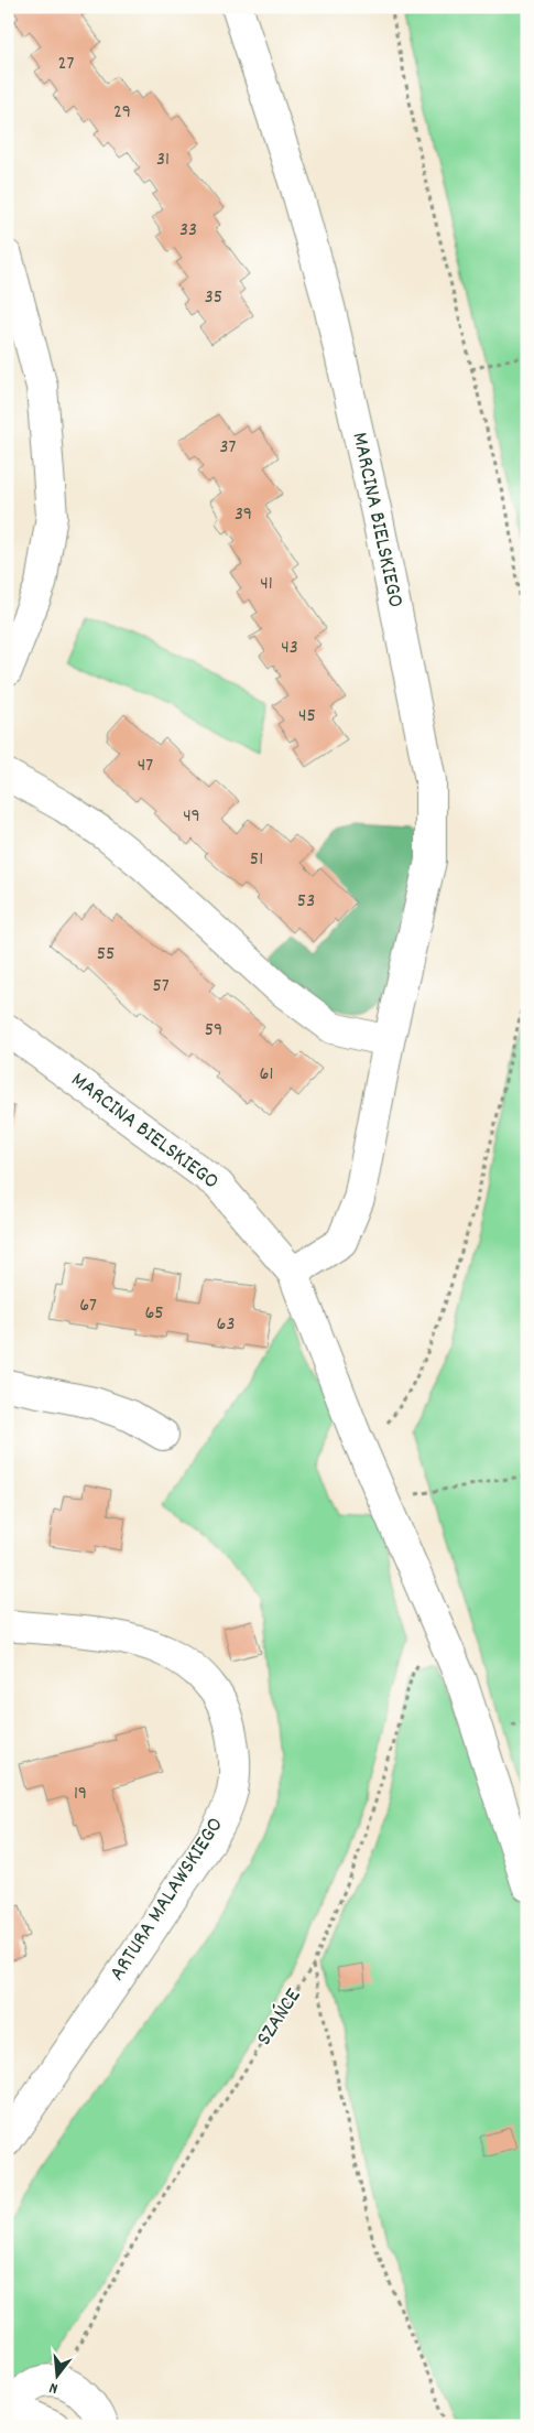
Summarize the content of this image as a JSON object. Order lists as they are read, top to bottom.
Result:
{
  "streets": {
    "street": ["MARCINA BIELSKIEGO", "ARTURA MALAWSKIEGO"],
    "path": ["SZAŃCE"]
  },
  "house_numbers": [
    "27",
    "29",
    "31",
    "33",
    "35",
    "37",
    "39",
    "41",
    "43",
    "45",
    "47",
    "49",
    "51",
    "53",
    "55",
    "57",
    "59",
    "61",
    "67",
    "65",
    "63",
    "19"
  ],
  "north": "bottom"
}
